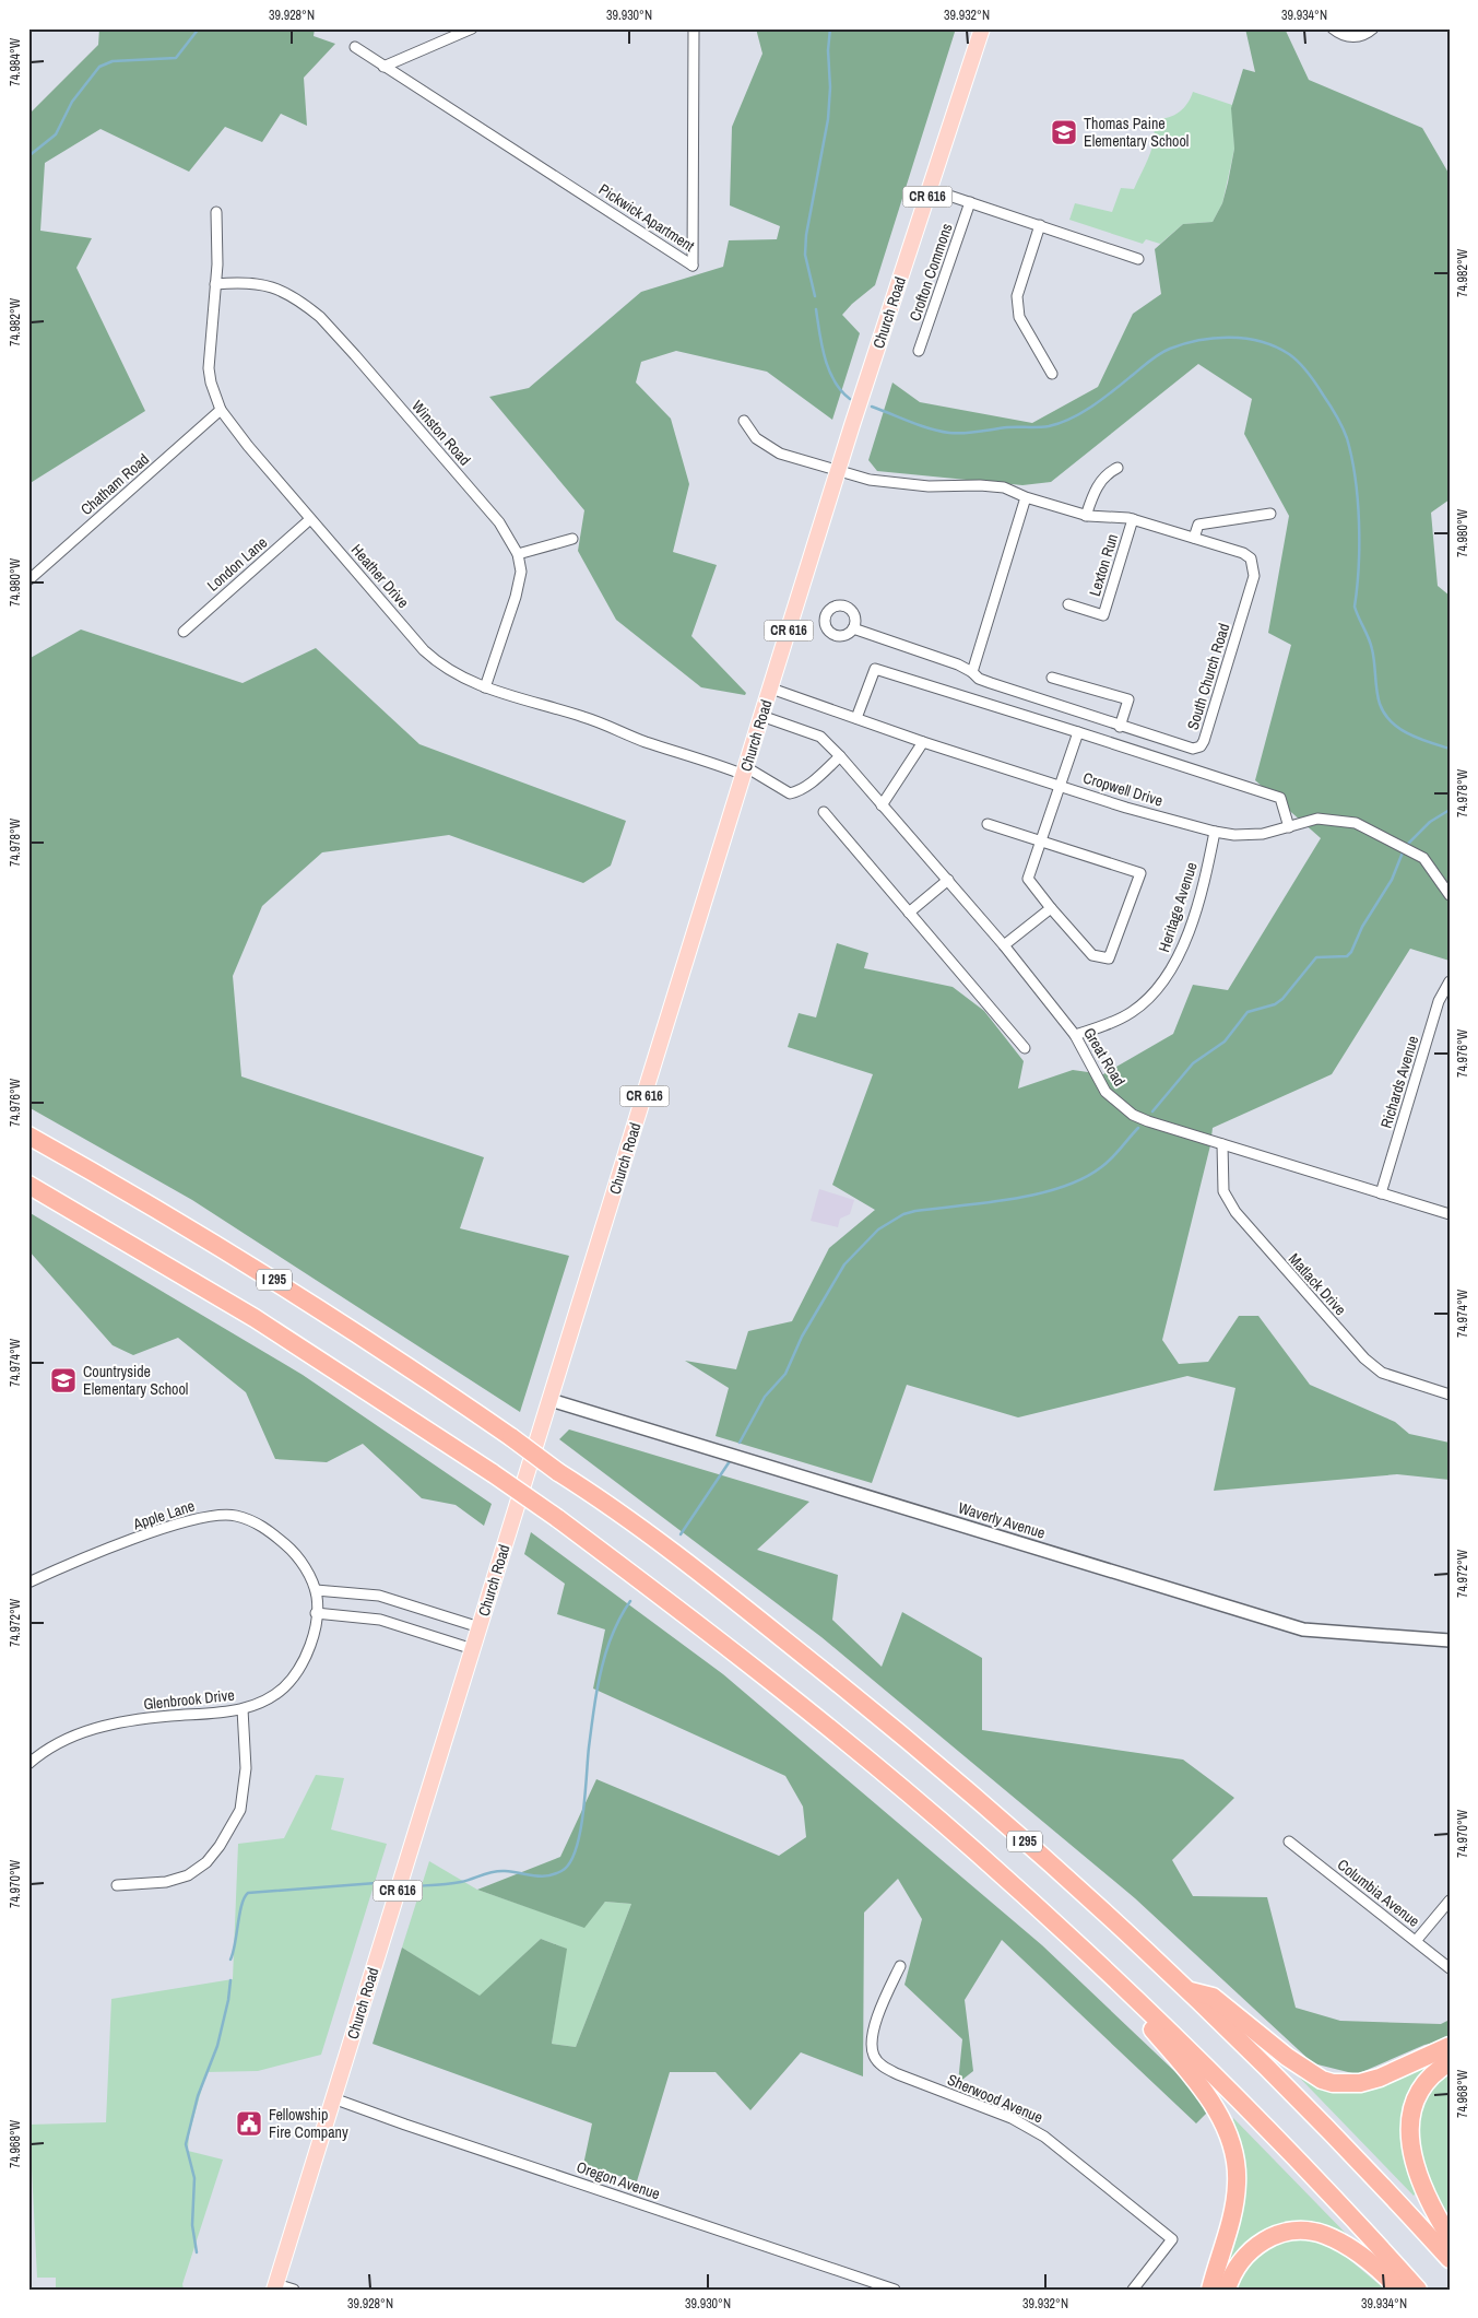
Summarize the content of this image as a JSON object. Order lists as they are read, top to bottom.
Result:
{
  "streets": {
    "highway": ["I 295"],
    "main road": ["CR 616", "Church Road"],
    "street": [
      "Pickwick Apartment",
      "Crofton Commons",
      "Winston Road",
      "Chatham Road",
      "London Lane",
      "Lexton Run",
      "Heather Drive",
      "South Church Road",
      "Cropwell Drive",
      "Heritage Avenue",
      "Great Road",
      "Richards Avenue",
      "Matlack Drive",
      "Apple Lane",
      "Waverly Avenue",
      "Glenbrook Drive",
      "Columbia Avenue",
      "Sherwood Avenue",
      "Oregon Avenue"
    ]
  },
  "crossings": [
    ["Church Road", "Heather Drive"],
    ["Church Road", "South Church Road"],
    ["Church Road", "Cropwell Drive"],
    ["Church Road", "Great Road"],
    ["Church Road", "Waverly Avenue"],
    ["Church Road", "Oregon Avenue"],
    ["Winston Road", "Heather Drive"],
    ["Chatham Road", "Heather Drive"],
    ["London Lane", "Heather Drive"],
    ["Lexton Run", "South Church Road"],
    ["Cropwell Drive", "Heritage Avenue"],
    ["Heritage Avenue", "Great Road"],
    ["Great Road", "Richards Avenue"],
    ["Great Road", "Matlack Drive"],
    ["Apple Lane", "Glenbrook Drive"]
  ],
  "places": {
    "school or university": ["Thomas Paine Elementary School", "Countryside Elementary School"],
    "public building": ["Fellowship Fire Company"]
  },
  "coordinates": [
    "39.928°N",
    "39.930°N",
    "39.932°N",
    "39.934°N",
    "74.984°W",
    "74.982°W",
    "74.980°W",
    "74.978°W",
    "74.976°W",
    "74.974°W",
    "74.972°W",
    "74.970°W",
    "74.968°W"
  ]
}
